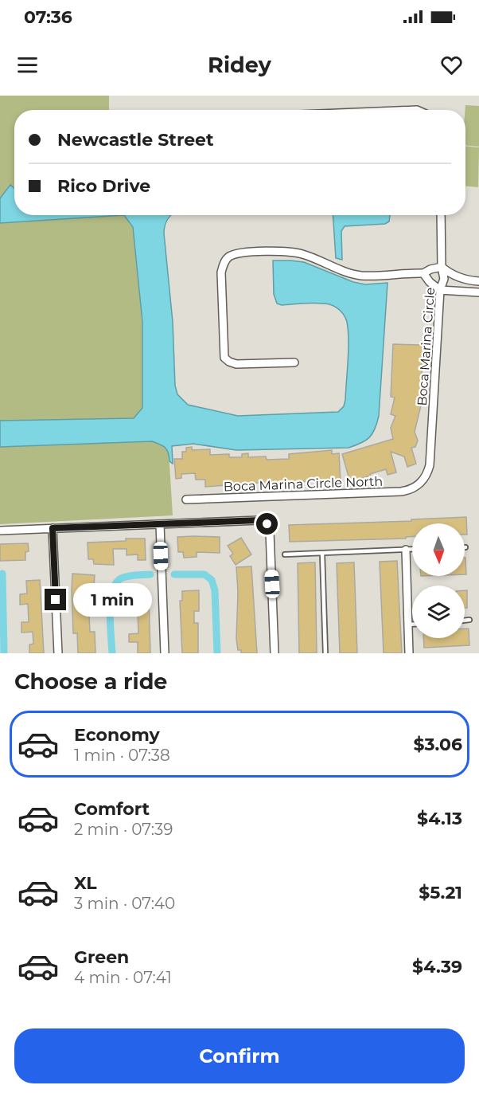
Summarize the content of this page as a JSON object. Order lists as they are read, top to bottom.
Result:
{
  "streets": {
    "street": ["Boca Marina Circle", "Boca Marina Circle North"]
  },
  "crossings": [
    ["Boca Marina Circle", "Boca Marina Circle North"]
  ],
  "north": "bottom",
  "page": {
    "status": "07:36",
    "header": "Ridey",
    "banner": ["Newcastle Street", "Rico Drive"],
    "bubble": "1 min",
    "heading": "Choose a ride",
    "list": [
      {
        "name": "Economy",
        "note": "1 min · 07:38",
        "value": "$3.06"
      },
      {
        "name": "Comfort",
        "note": "2 min · 07:39",
        "value": "$4.13"
      },
      {
        "name": "XL",
        "note": "3 min · 07:40",
        "value": "$5.21"
      },
      {
        "name": "Green",
        "note": "4 min · 07:41",
        "value": "$4.39"
      }
    ],
    "buttons": "Confirm"
  }
}
